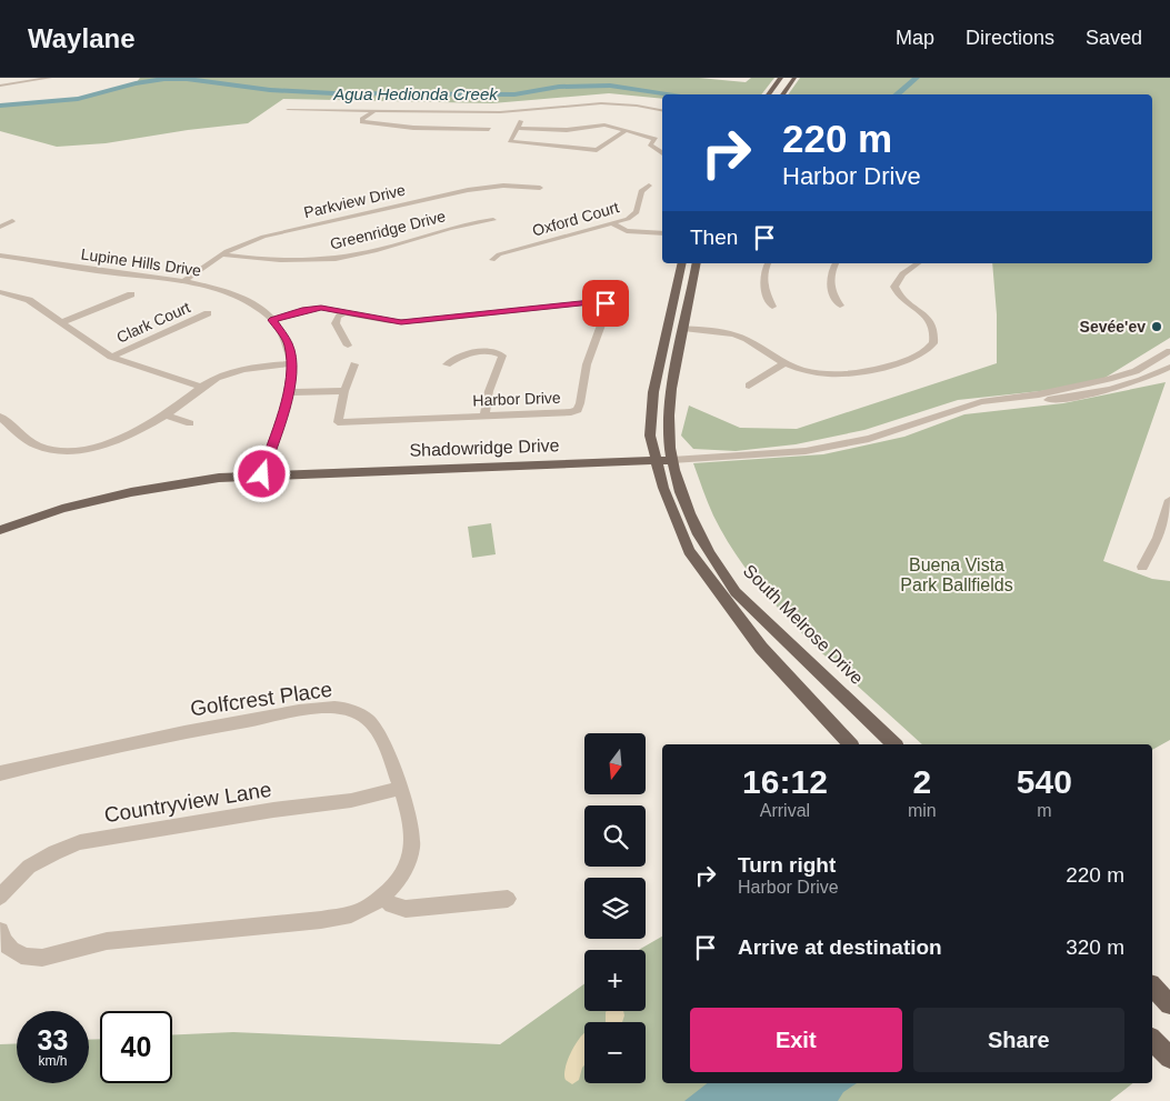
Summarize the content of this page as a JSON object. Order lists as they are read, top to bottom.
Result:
{
  "streets": {
    "main road": ["Shadowridge Drive", "South Melrose Drive"],
    "street": [
      "Parkview Drive",
      "Oxford Court",
      "Greenridge Drive",
      "Lupine Hills Drive",
      "Clark Court",
      "Harbor Drive",
      "Golfcrest Place",
      "Countryview Lane"
    ]
  },
  "crossings": [
    ["Parkview Drive", "Greenridge Drive"],
    ["Parkview Drive", "Lupine Hills Drive"],
    ["Lupine Hills Drive", "Harbor Drive"],
    ["Lupine Hills Drive", "Shadowridge Drive"],
    ["Shadowridge Drive", "South Melrose Drive"],
    ["Golfcrest Place", "Countryview Lane"]
  ],
  "water": ["Agua Hedionda Creek"],
  "parks": ["Buena Vista Park Ballfields"],
  "places": ["Sevée'ev"],
  "north": "bottom",
  "page": {
    "header": "Waylane",
    "nav": ["Map", "Directions", "Saved"],
    "turn": ["220 m", "Harbor Drive"],
    "then": "Then",
    "map_buttons": ["+", "−"],
    "eta": [
      "16:12",
      "Arrival",
      "2",
      "min",
      "540",
      "m"
    ],
    "list": [
      {
        "name": "Turn right",
        "note": "Harbor Drive",
        "value": "220 m"
      },
      {
        "name": "Arrive at destination",
        "value": "320 m"
      }
    ],
    "buttons": ["Exit", "Share"],
    "speed": "33 km/h",
    "limit": "40"
  }
}
